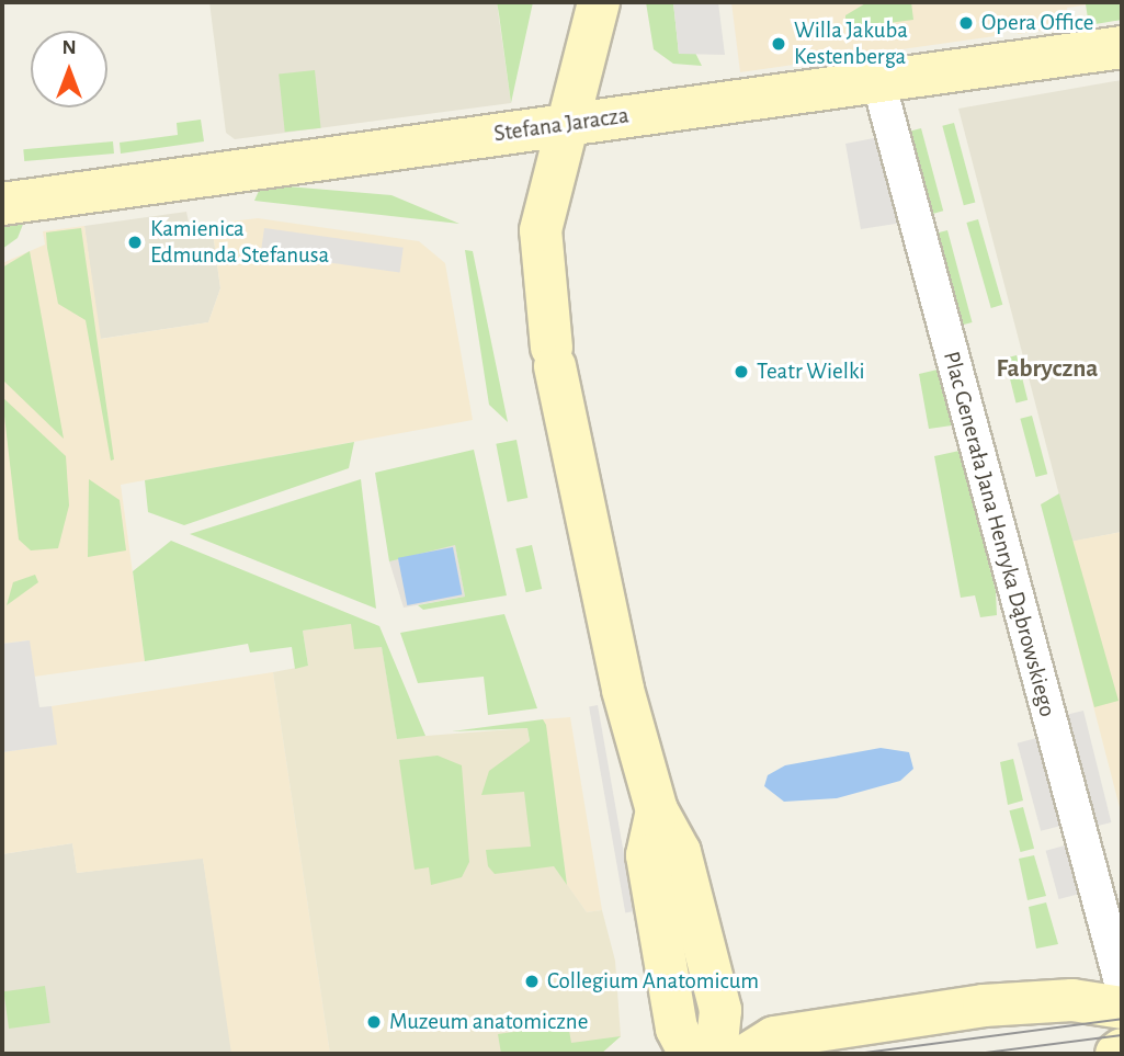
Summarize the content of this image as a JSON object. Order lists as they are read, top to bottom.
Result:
{
  "streets": {
    "street": ["Stefana Jaracza", "Plac Generała Jana Henryka Dąbrowskiego"]
  },
  "crossings": [
    ["Stefana Jaracza", "Plac Generała Jana Henryka Dąbrowskiego"]
  ],
  "districts": ["Fabryczna"],
  "places": [
    "Opera Office",
    "Willa Jakuba Kestenberga",
    "Kamienica Edmunda Stefanusa",
    "Teatr Wielki",
    "Collegium Anatomicum",
    "Muzeum anatomiczne"
  ],
  "north": "top"
}
